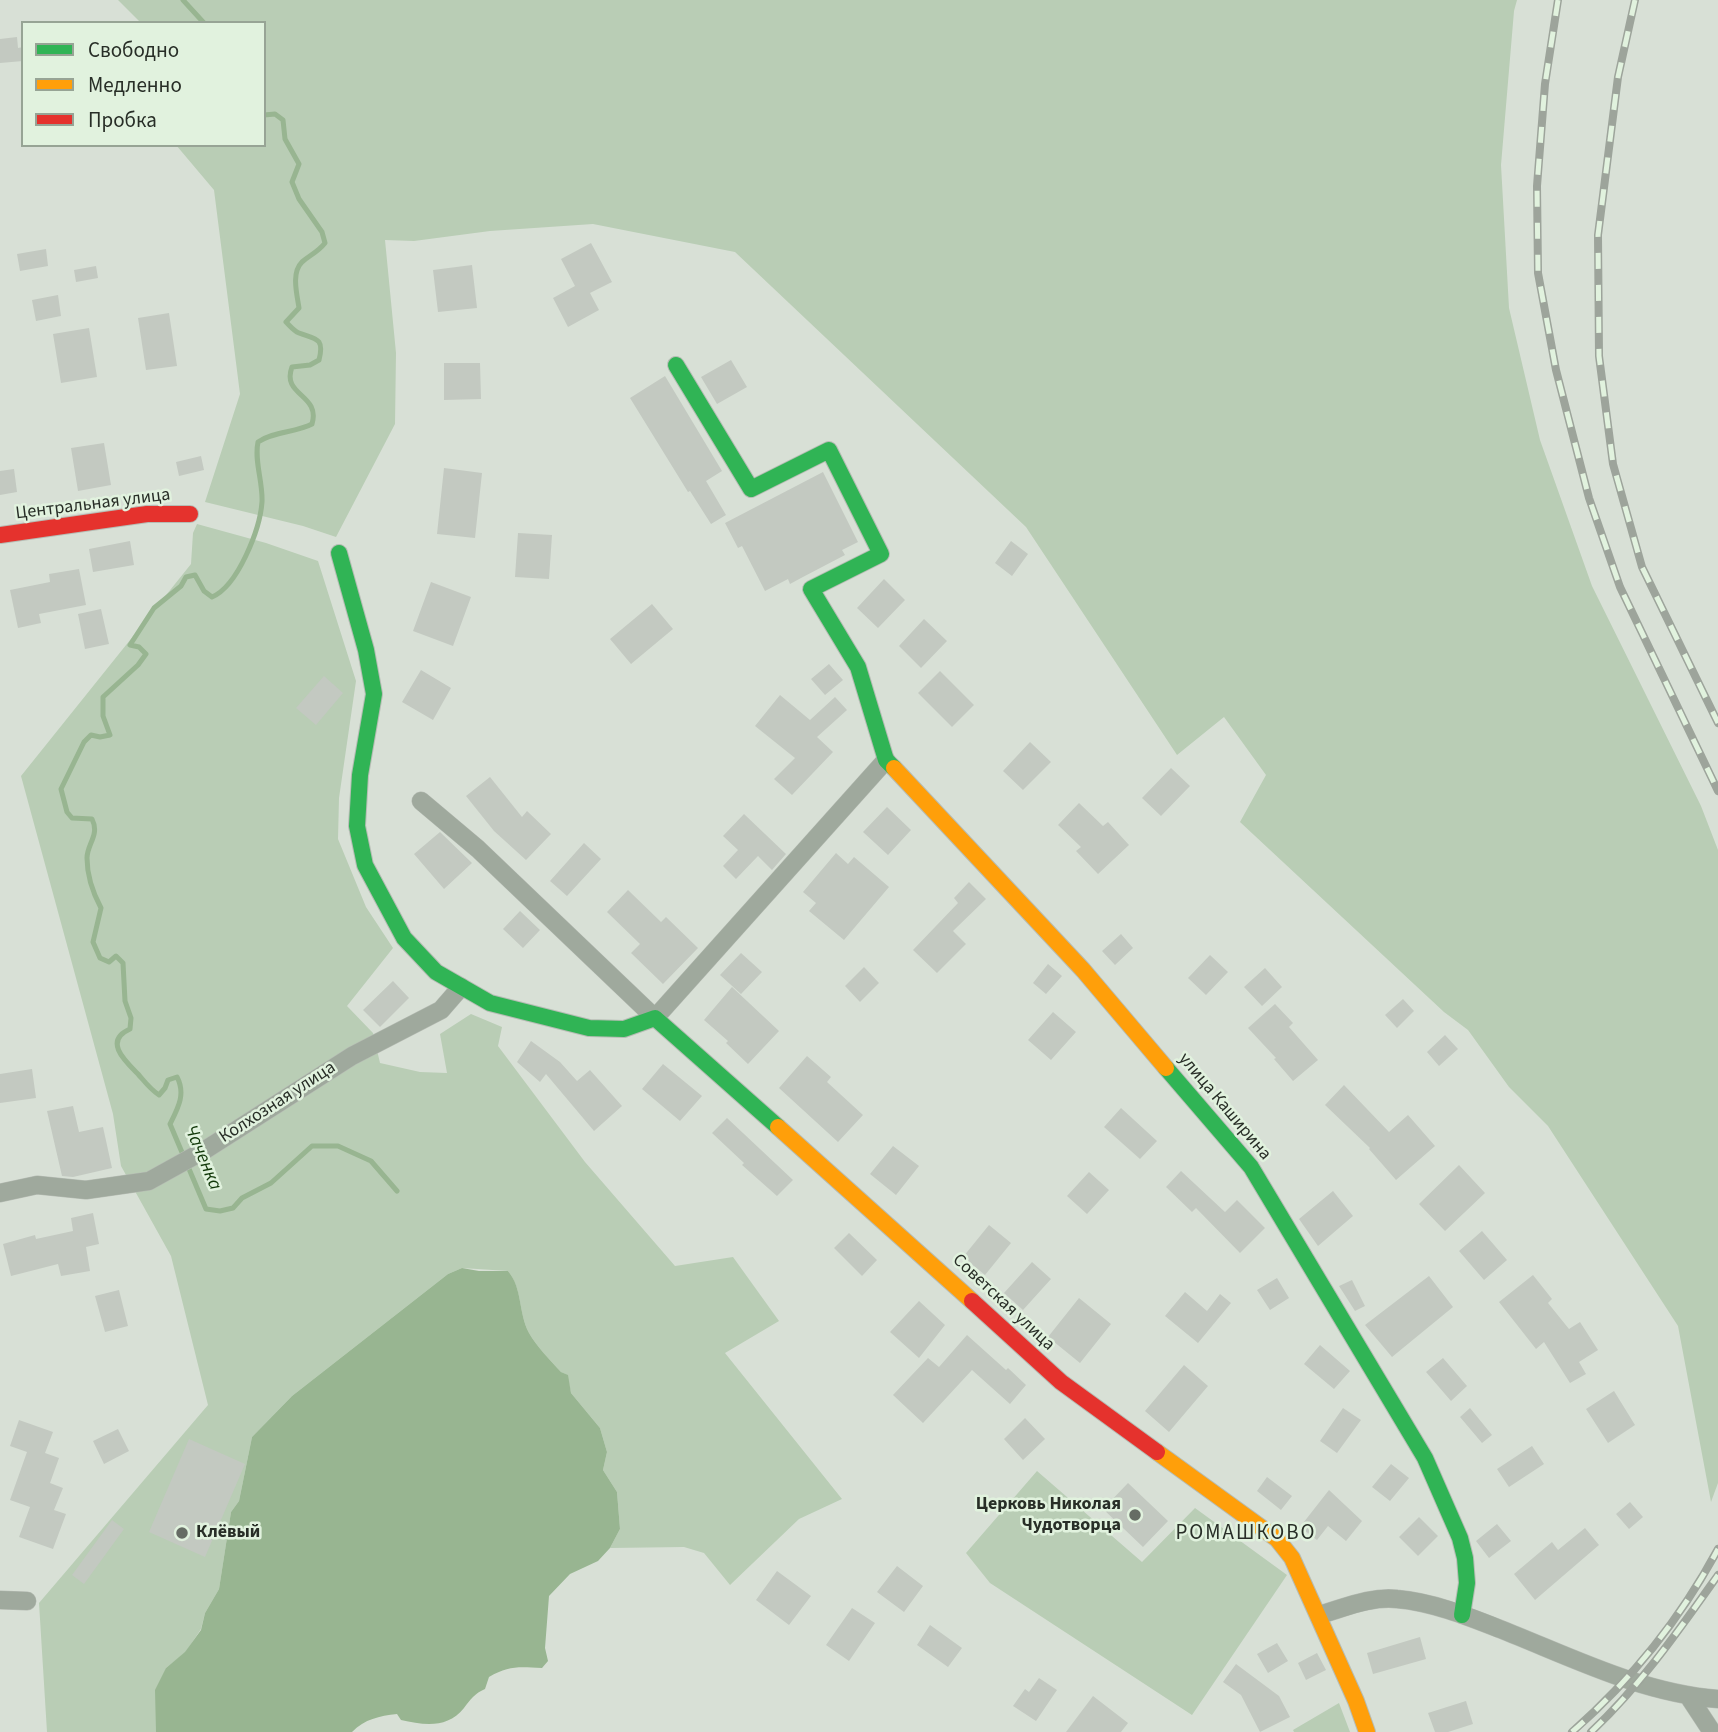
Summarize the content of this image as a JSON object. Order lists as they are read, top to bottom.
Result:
{
  "streets": {
    "street": [
      "Центральная улица",
      "Колхозная улица",
      "улица Каширина",
      "Советская улица"
    ]
  },
  "districts": ["РОМАШКОВО"],
  "water": ["Чаченка"],
  "places": ["Церковь Николая Чудотворца", "Клёвый"],
  "legend": ["Свободно", "Медленно", "Пробка"]
}
